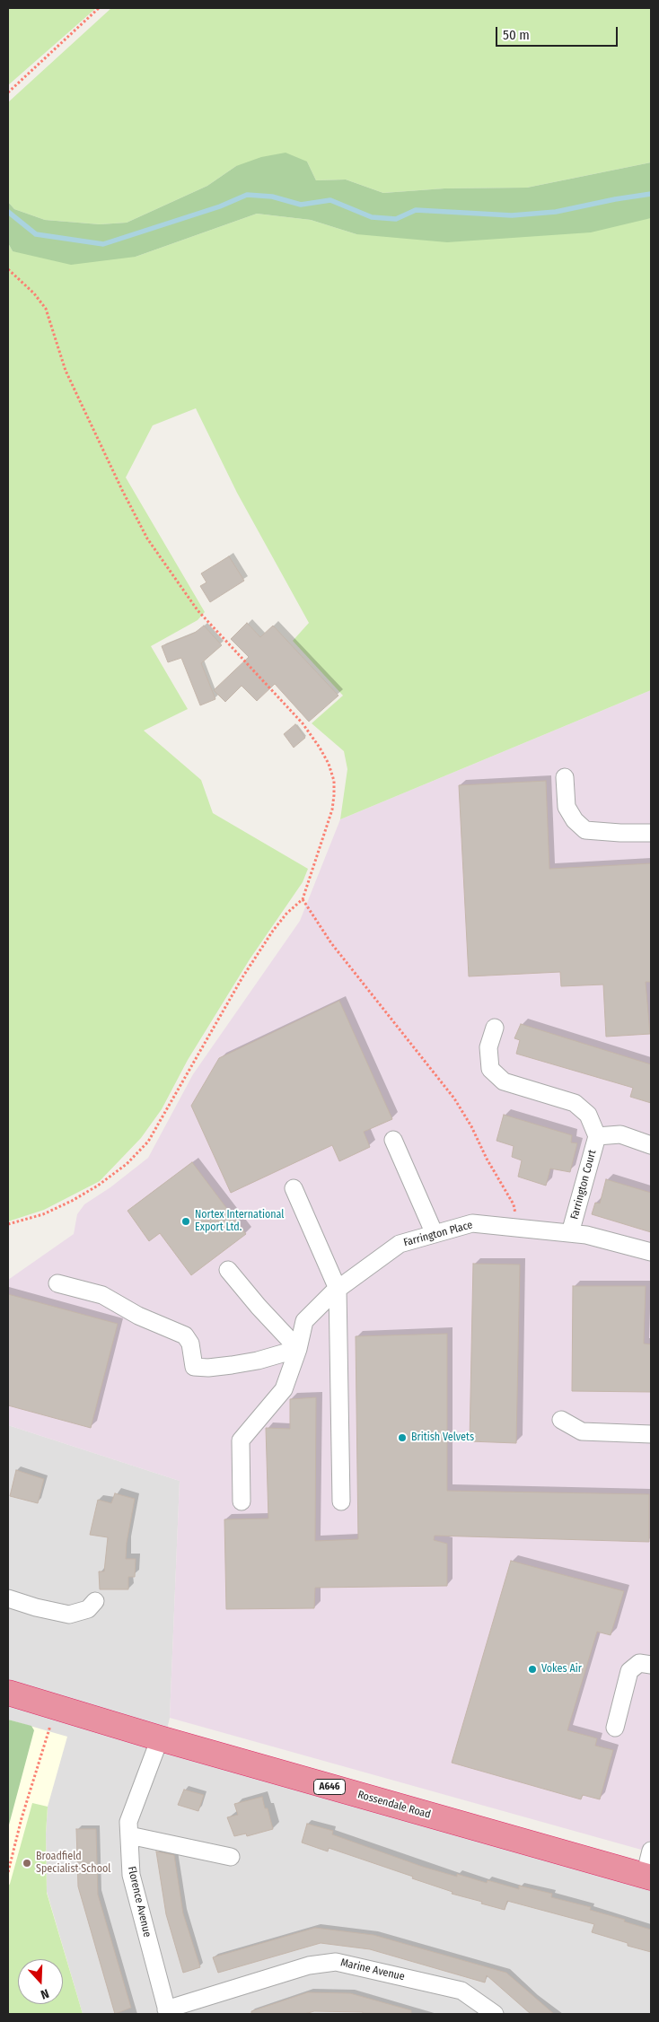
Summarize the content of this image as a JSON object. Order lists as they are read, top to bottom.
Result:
{
  "streets": {
    "highway": ["A646", "Rossendale Road"],
    "street": [
      "Farrington Court",
      "Farrington Place",
      "Florence Avenue",
      "Marine Avenue"
    ]
  },
  "crossings": [
    ["Farrington Court", "Farrington Place"],
    ["Rossendale Road", "Florence Avenue"],
    ["Florence Avenue", "Marine Avenue"]
  ],
  "places": [
    "Nortex International Export Ltd.",
    "British Velvets",
    "Vokes Air",
    "Broadfield Specialist School"
  ],
  "scale_bar": "50 m",
  "north": "bottom"
}
